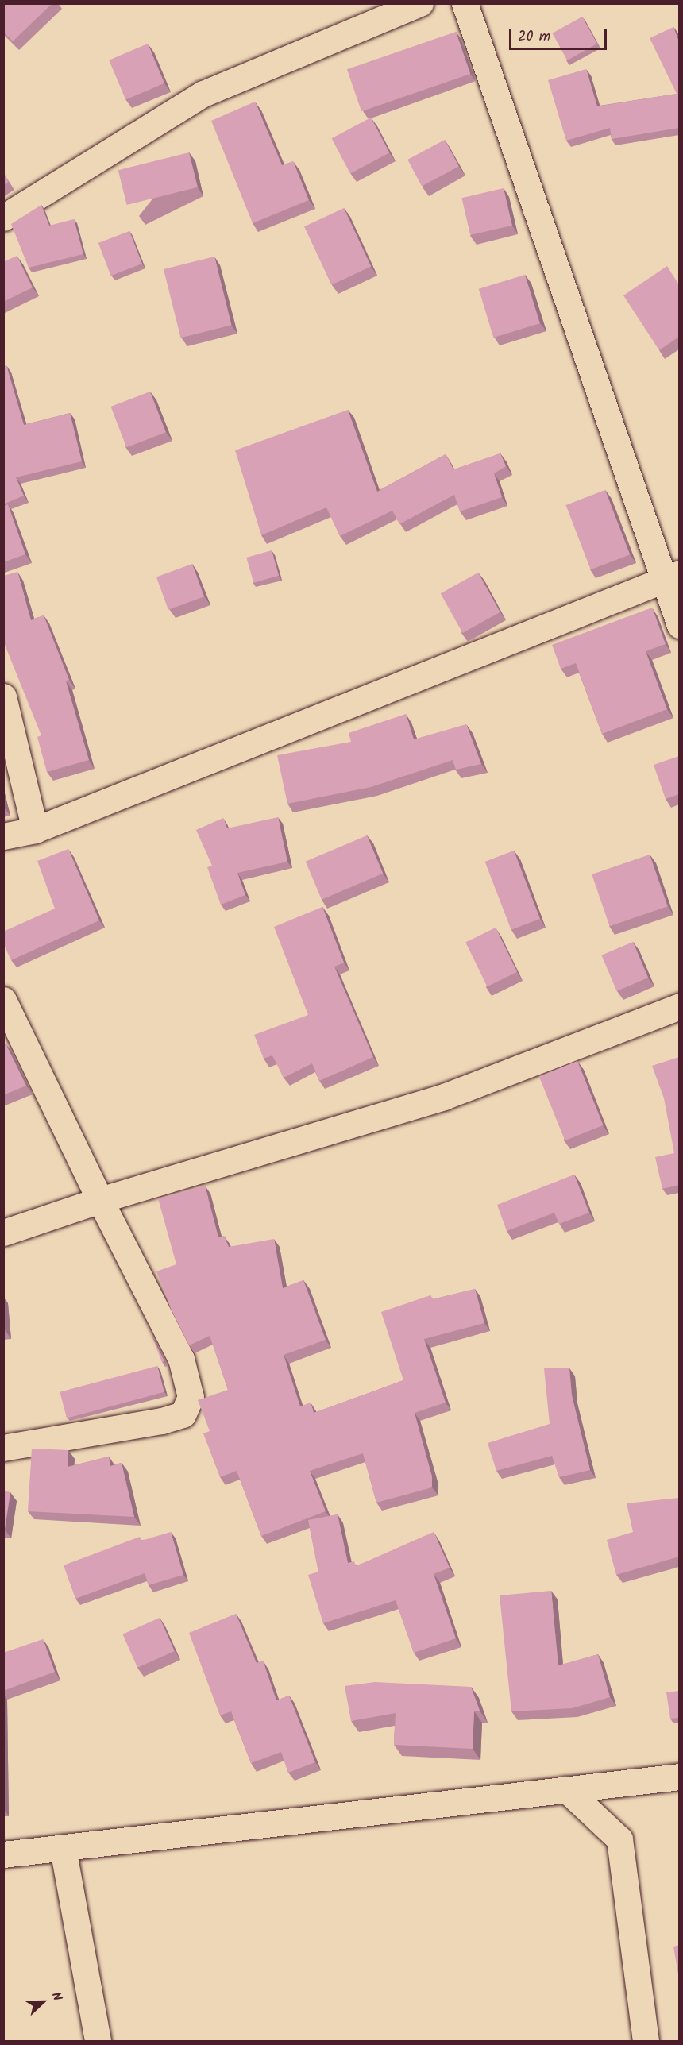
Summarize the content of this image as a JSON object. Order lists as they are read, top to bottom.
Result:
{
  "scale_bar": "20 m",
  "north": "right"
}
